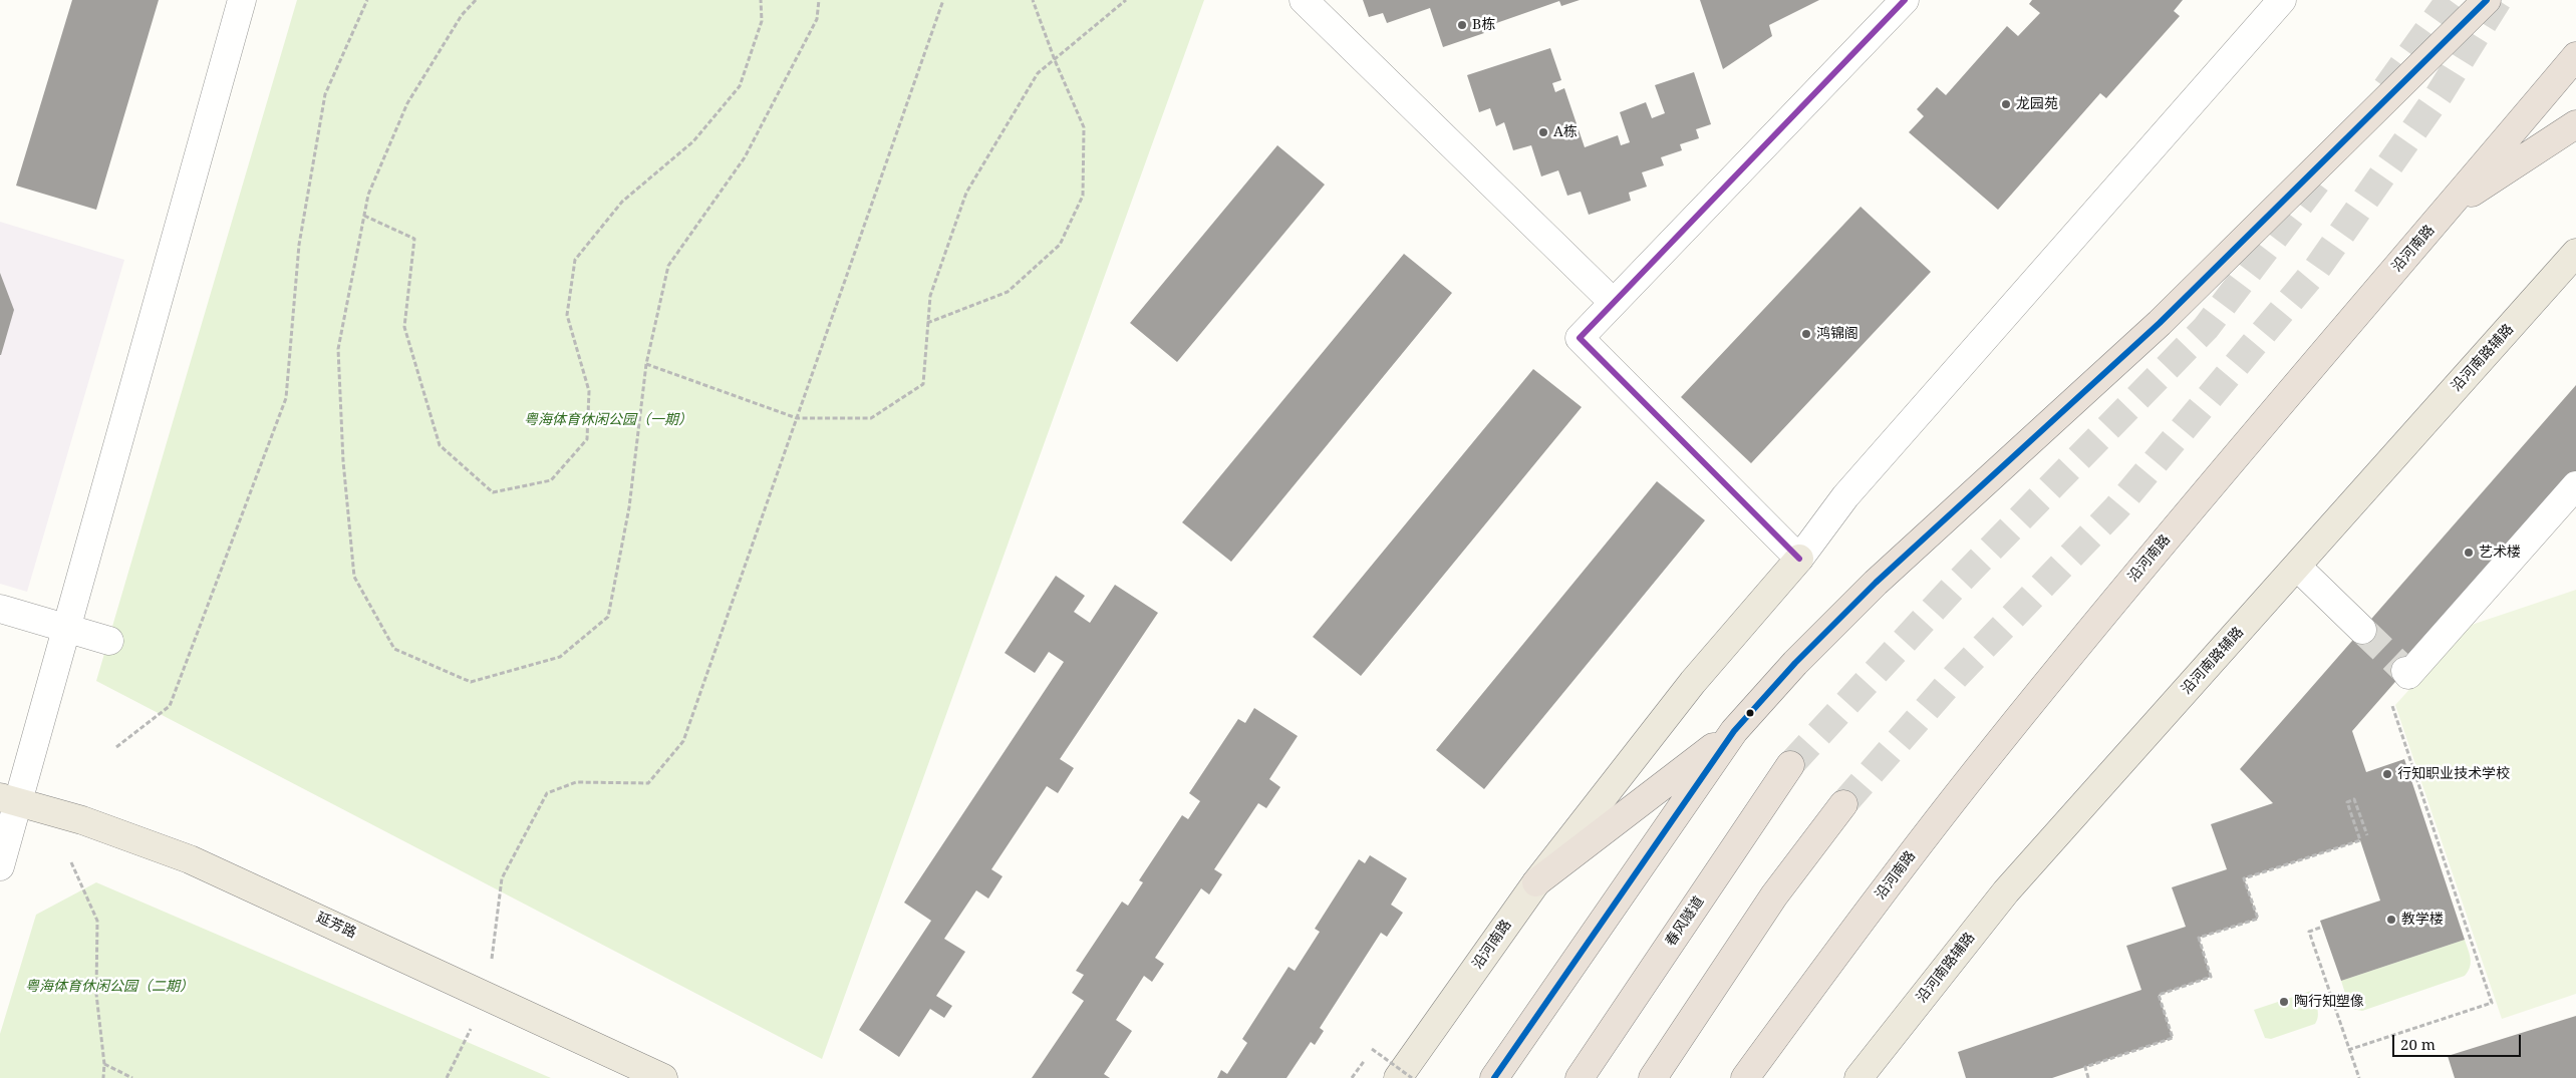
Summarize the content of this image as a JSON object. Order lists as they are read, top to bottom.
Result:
{
  "streets": {
    "highway": ["沿河南路", "春风隧道"],
    "main road": ["沿河南路辅路", "延芳路"]
  },
  "parks": ["粤海体育休闲公园（一期）", "粤海体育休闲公园（二期）"],
  "places": [
    "B栋",
    "龙园苑",
    "A栋",
    "鸿锦阁",
    "艺术楼",
    "行知职业技术学校",
    "教学楼",
    "陶行知塑像"
  ],
  "scale_bar": "20 m"
}
